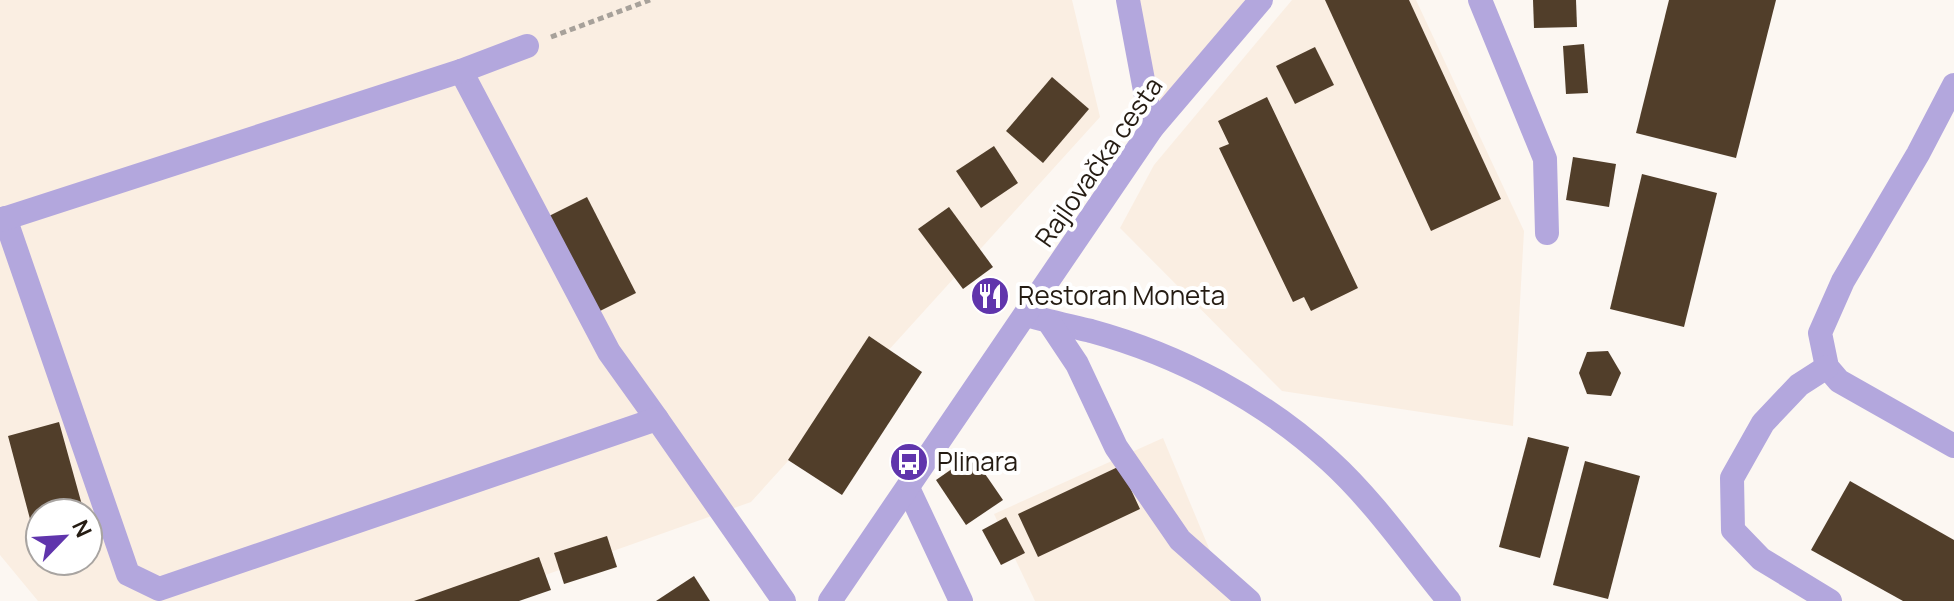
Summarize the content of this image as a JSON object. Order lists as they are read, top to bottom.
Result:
{
  "streets": {
    "street": ["Rajlovačka cesta"]
  },
  "places": {
    "restaurant": ["Restoran Moneta"],
    "bus stop": ["Plinara"]
  },
  "north": "top right"
}
